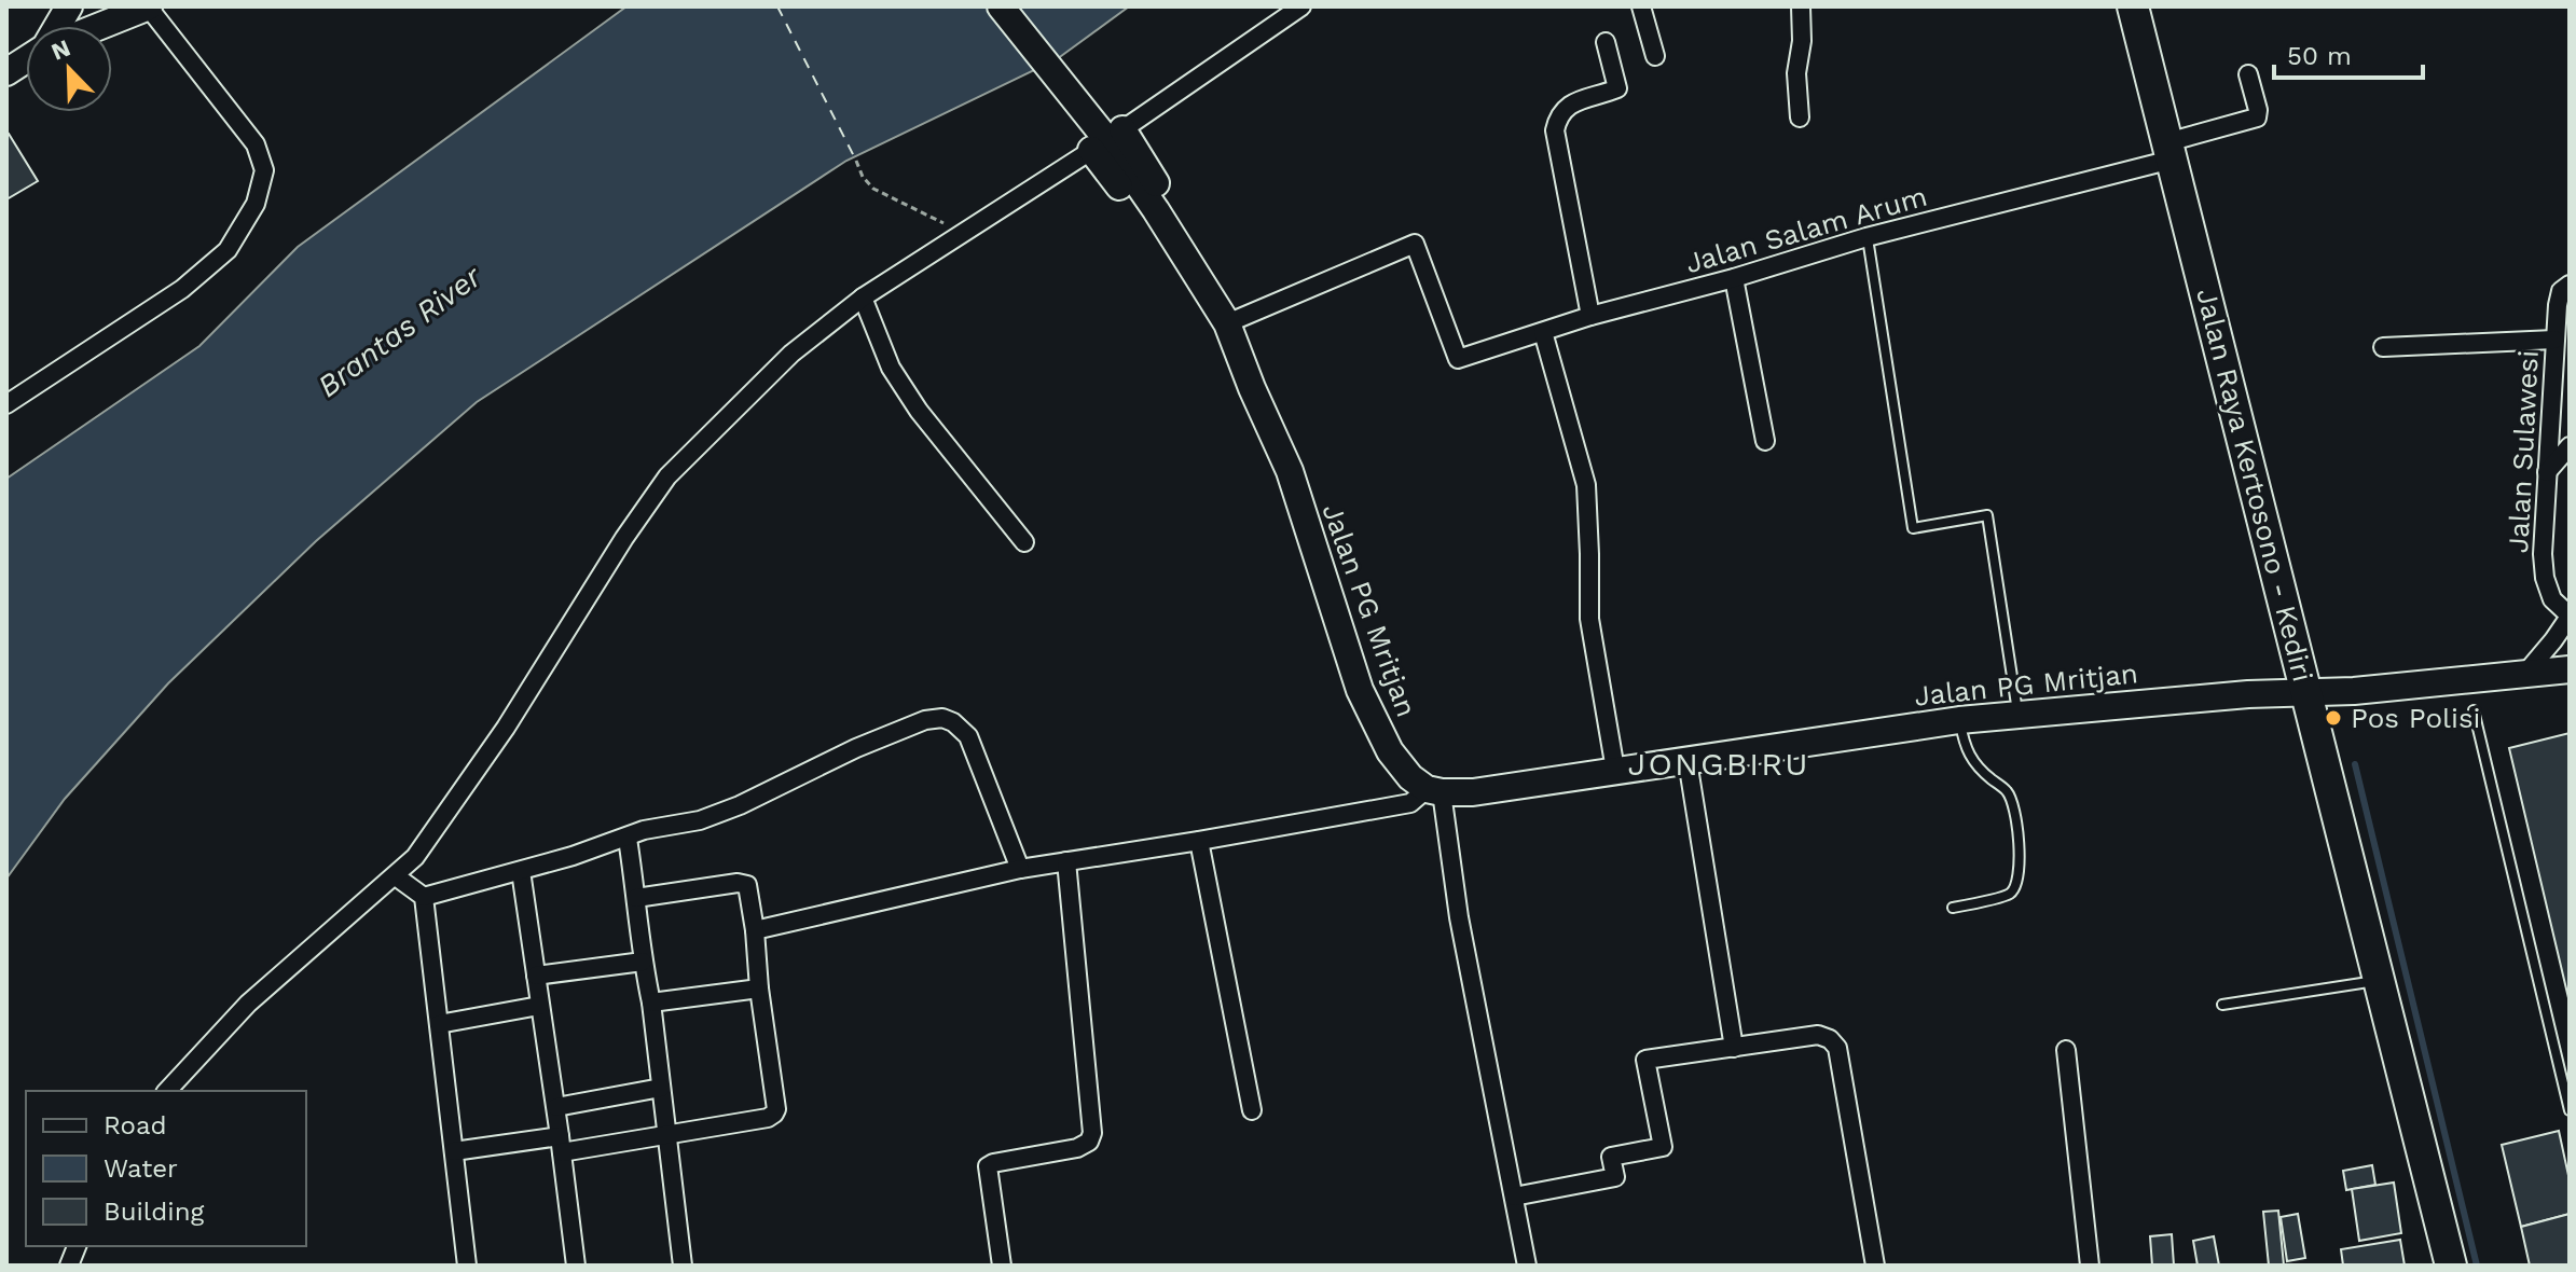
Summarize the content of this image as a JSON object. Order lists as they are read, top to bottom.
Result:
{
  "streets": {
    "highway": ["Jalan Raya Kertosono - Kediri"],
    "main road": ["Jalan PG Mritjan"],
    "street": ["Jalan Salam Arum", "Jalan Sulawesi"]
  },
  "crossings": [
    ["Jalan Salam Arum", "Jalan Raya Kertosono - Kediri"],
    ["Jalan Salam Arum", "Jalan PG Mritjan"],
    ["Jalan Raya Kertosono - Kediri", "Jalan PG Mritjan"]
  ],
  "districts": ["JONGBIRU"],
  "water": ["Brantas River"],
  "places": ["Pos Polisi"],
  "legend": ["Road", "Water", "Building"],
  "scale_bar": "50 m",
  "north": "top left"
}
